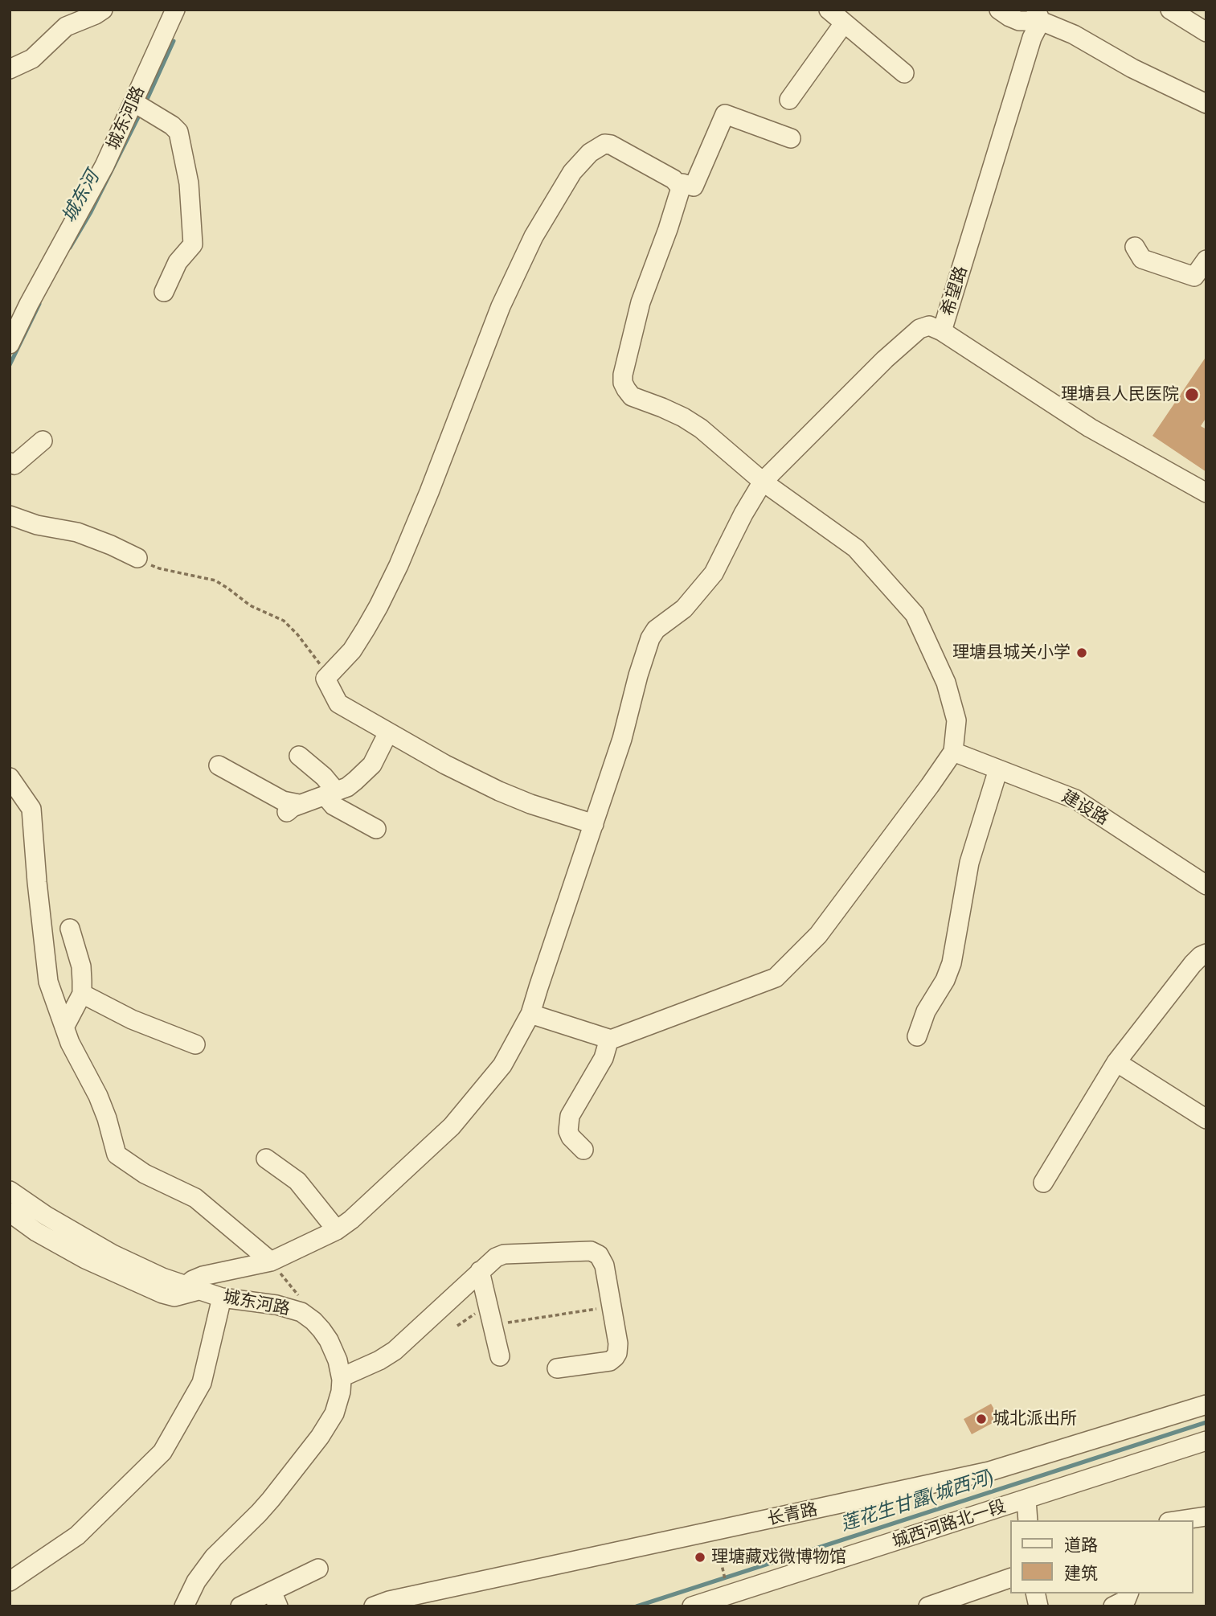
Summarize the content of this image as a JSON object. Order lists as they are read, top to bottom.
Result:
{
  "streets": {
    "street": [
      "城东河路",
      "希望路",
      "建设路",
      "长青路",
      "城西河路北一段"
    ]
  },
  "water": ["城东河", "莲花生甘露(城西河)"],
  "places": [
    "理塘县人民医院",
    "理塘县城关小学",
    "城北派出所",
    "理塘藏戏微博物馆"
  ],
  "legend": ["道路", "建筑"]
}
